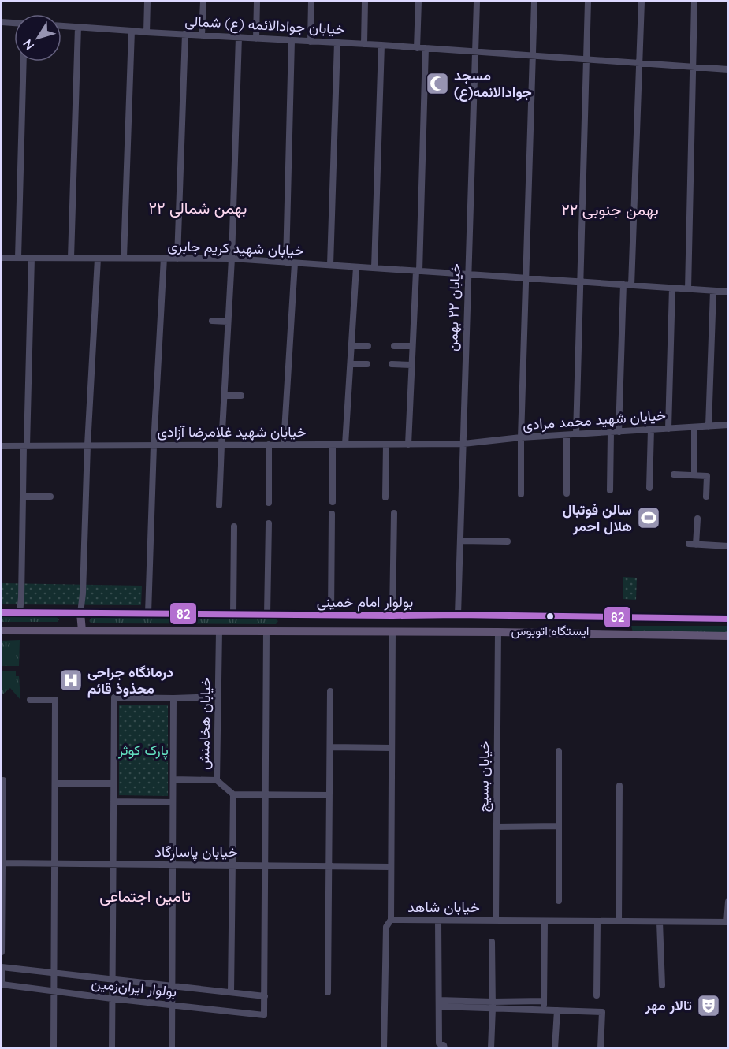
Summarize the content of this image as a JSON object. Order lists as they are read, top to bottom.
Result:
{
  "streets": {
    "main road": ["بولوار امام خمینی"],
    "street": [
      "خیابان جوادالائمه (ع) شمالی",
      "خیابان شهید کریم جابری",
      "خیابان ۲۲ بهمن",
      "خیابان شهید محمد مرادی",
      "خیابان شهید غلامرضا آزادی",
      "خیابان هخامنش",
      "خیابان بسیج",
      "خیابان پاسارگاد",
      "خیابان شاهد",
      "بولوار ایران‌زمین"
    ]
  },
  "crossings": [
    ["خیابان جوادالائمه (ع) شمالی", "خیابان ۲۲ بهمن"],
    ["خیابان شهید کریم جابری", "خیابان ۲۲ بهمن"],
    ["خیابان ۲۲ بهمن", "خیابان شهید محمد مرادی"],
    ["خیابان ۲۲ بهمن", "خیابان شهید غلامرضا آزادی"],
    ["خیابان ۲۲ بهمن", "بولوار امام خمینی"],
    ["خیابان شهید محمد مرادی", "خیابان شهید غلامرضا آزادی"],
    ["بولوار امام خمینی", "خیابان هخامنش"],
    ["بولوار امام خمینی", "خیابان بسیج"],
    ["بولوار امام خمینی", "خیابان شاهد"],
    ["خیابان بسیج", "خیابان شاهد"],
    ["خیابان پاسارگاد", "خیابان شاهد"]
  ],
  "districts": ["۲۲ بهمن شمالی", "۲۲ بهمن جنوبی", "تامین اجتماعی"],
  "parks": ["پارک کوثر"],
  "places": {
    "mosque": ["مسجد جوادالانمه(ع)"],
    "sports": ["سالن فوتبال هلال احمر"],
    "other": ["ایستگاه اتوبوس"],
    "hospital": ["درمانگاه جراحی محذوذ قائم"],
    "theatre": ["تالار مهر"]
  },
  "lines": ["transit line 82"],
  "north": "bottom left"
}
